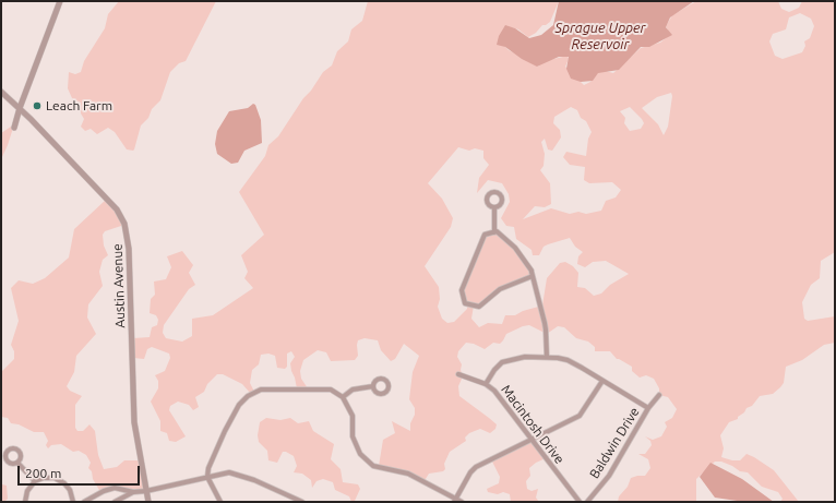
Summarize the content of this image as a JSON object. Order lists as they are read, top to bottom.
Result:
{
  "streets": {
    "street": ["Austin Avenue", "Macintosh Drive", "Baldwin Drive"]
  },
  "water": ["Sprague Upper Reservoir"],
  "places": ["Leach Farm"],
  "scale_bar": "200 m"
}
